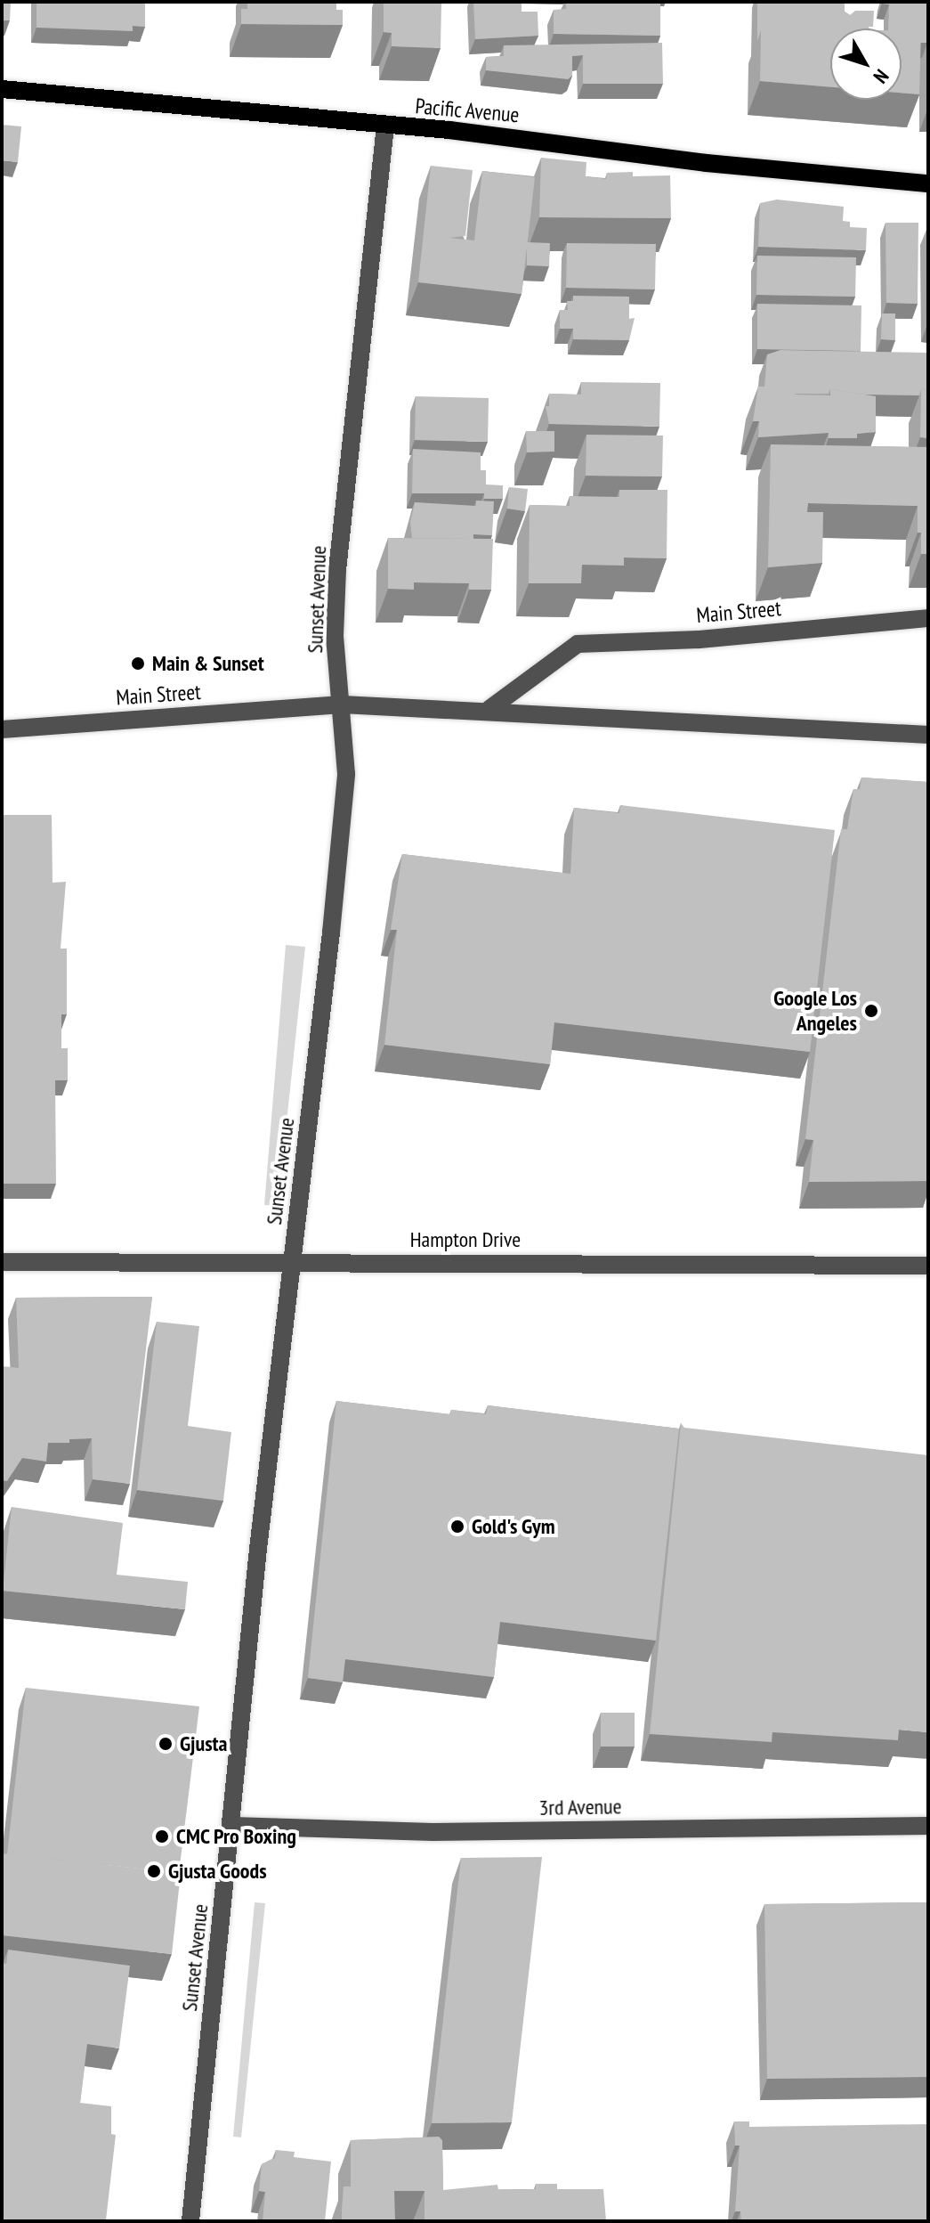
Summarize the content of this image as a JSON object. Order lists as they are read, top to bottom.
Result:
{
  "streets": {
    "main road": ["Pacific Avenue"],
    "street": [
      "Sunset Avenue",
      "Main Street",
      "Hampton Drive",
      "3rd Avenue"
    ]
  },
  "crossings": [
    ["Pacific Avenue", "Sunset Avenue"],
    ["Sunset Avenue", "Main Street"],
    ["Sunset Avenue", "Hampton Drive"],
    ["Sunset Avenue", "3rd Avenue"]
  ],
  "places": [
    "Main & Sunset",
    "Google Los Angeles",
    "Gold's Gym",
    "Gjusta",
    "CMC Pro Boxing",
    "Gjusta Goods"
  ],
  "north": "bottom right"
}
